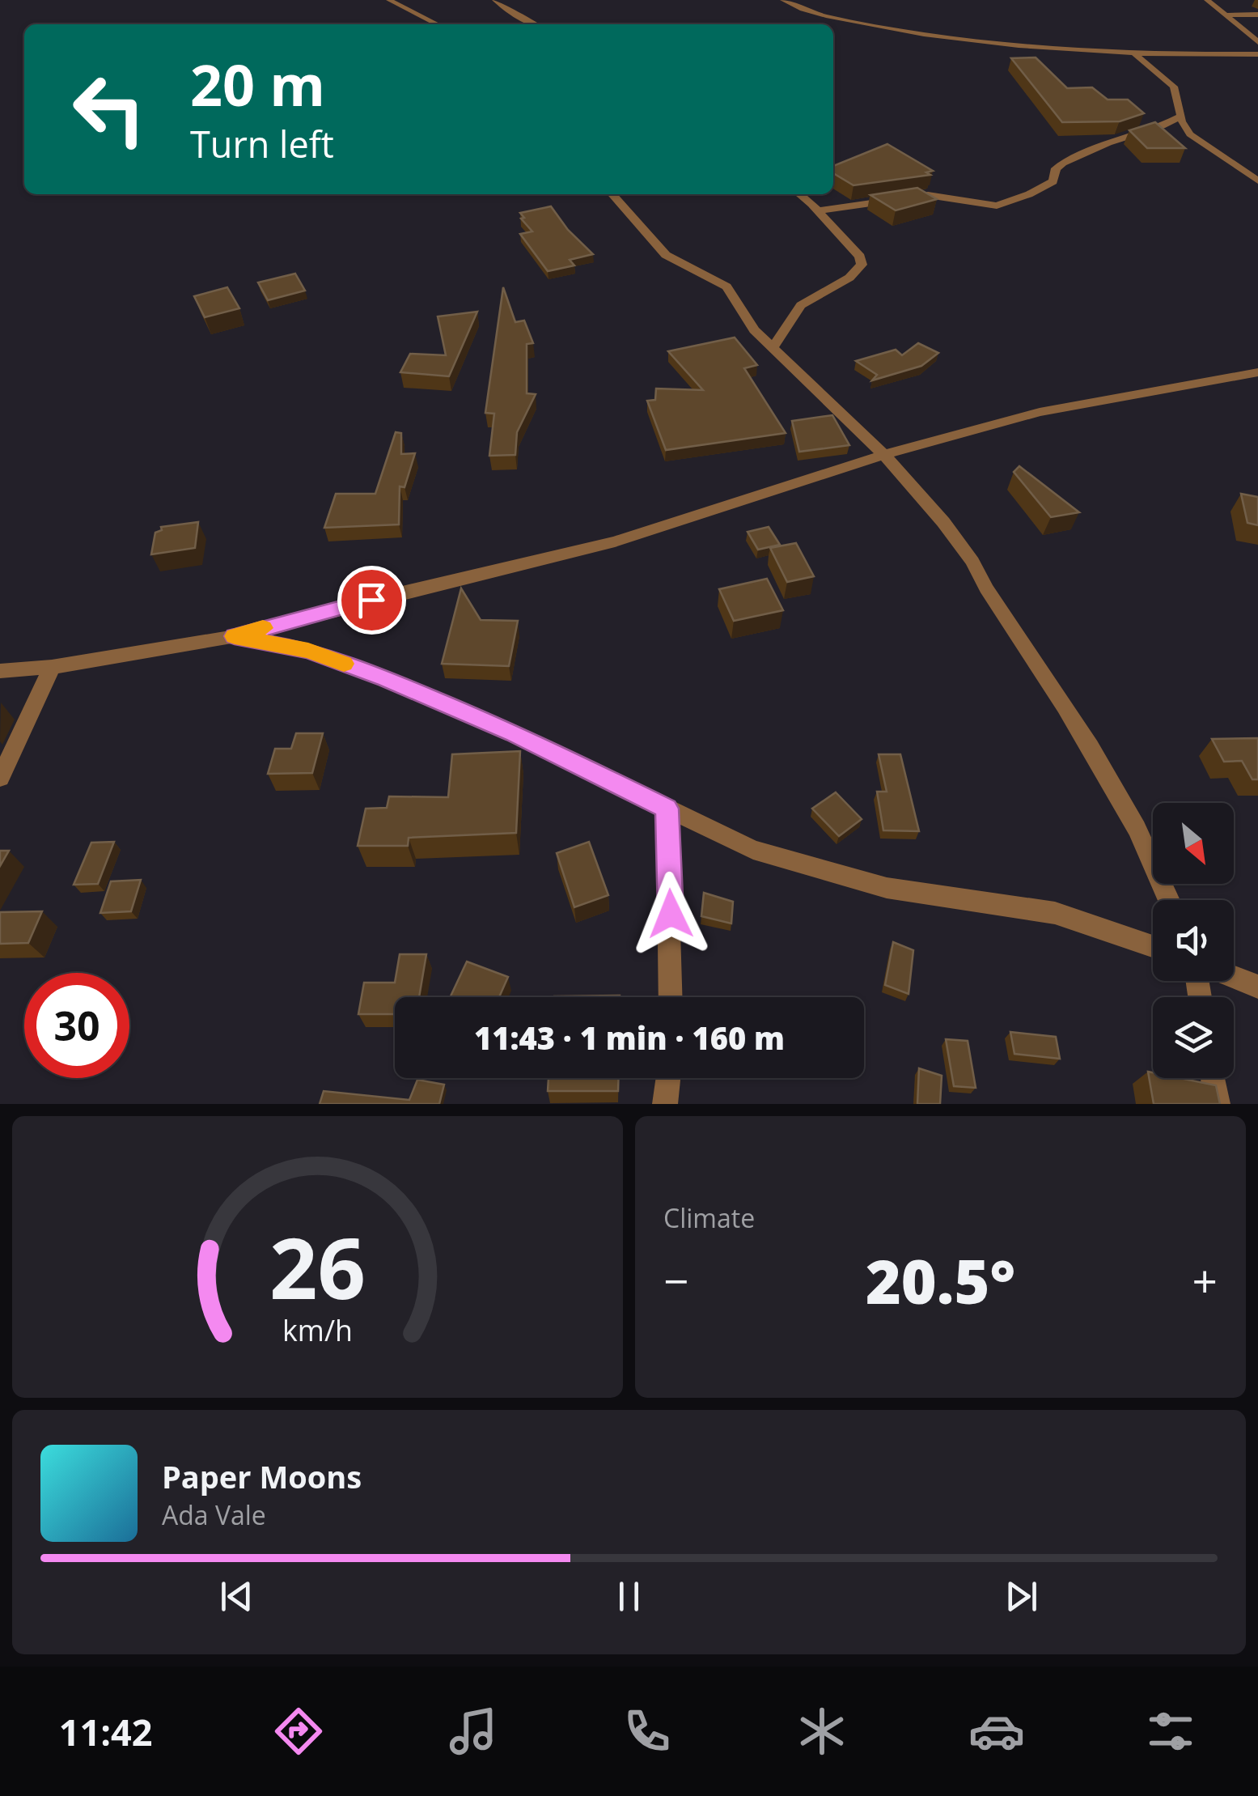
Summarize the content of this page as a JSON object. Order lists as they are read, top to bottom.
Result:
{
  "north": "bottom right",
  "page": {
    "turn": ["20 m", "Turn left"],
    "limit": "30",
    "trip": "11:43 · 1 min · 160 m",
    "tile": "Climate",
    "heat": ["−", "20.5°", "+"],
    "song": ["Paper Moons", "Ada Vale"],
    "tabs": "11:42",
    "gauge": ["26", "km/h"]
  }
}
